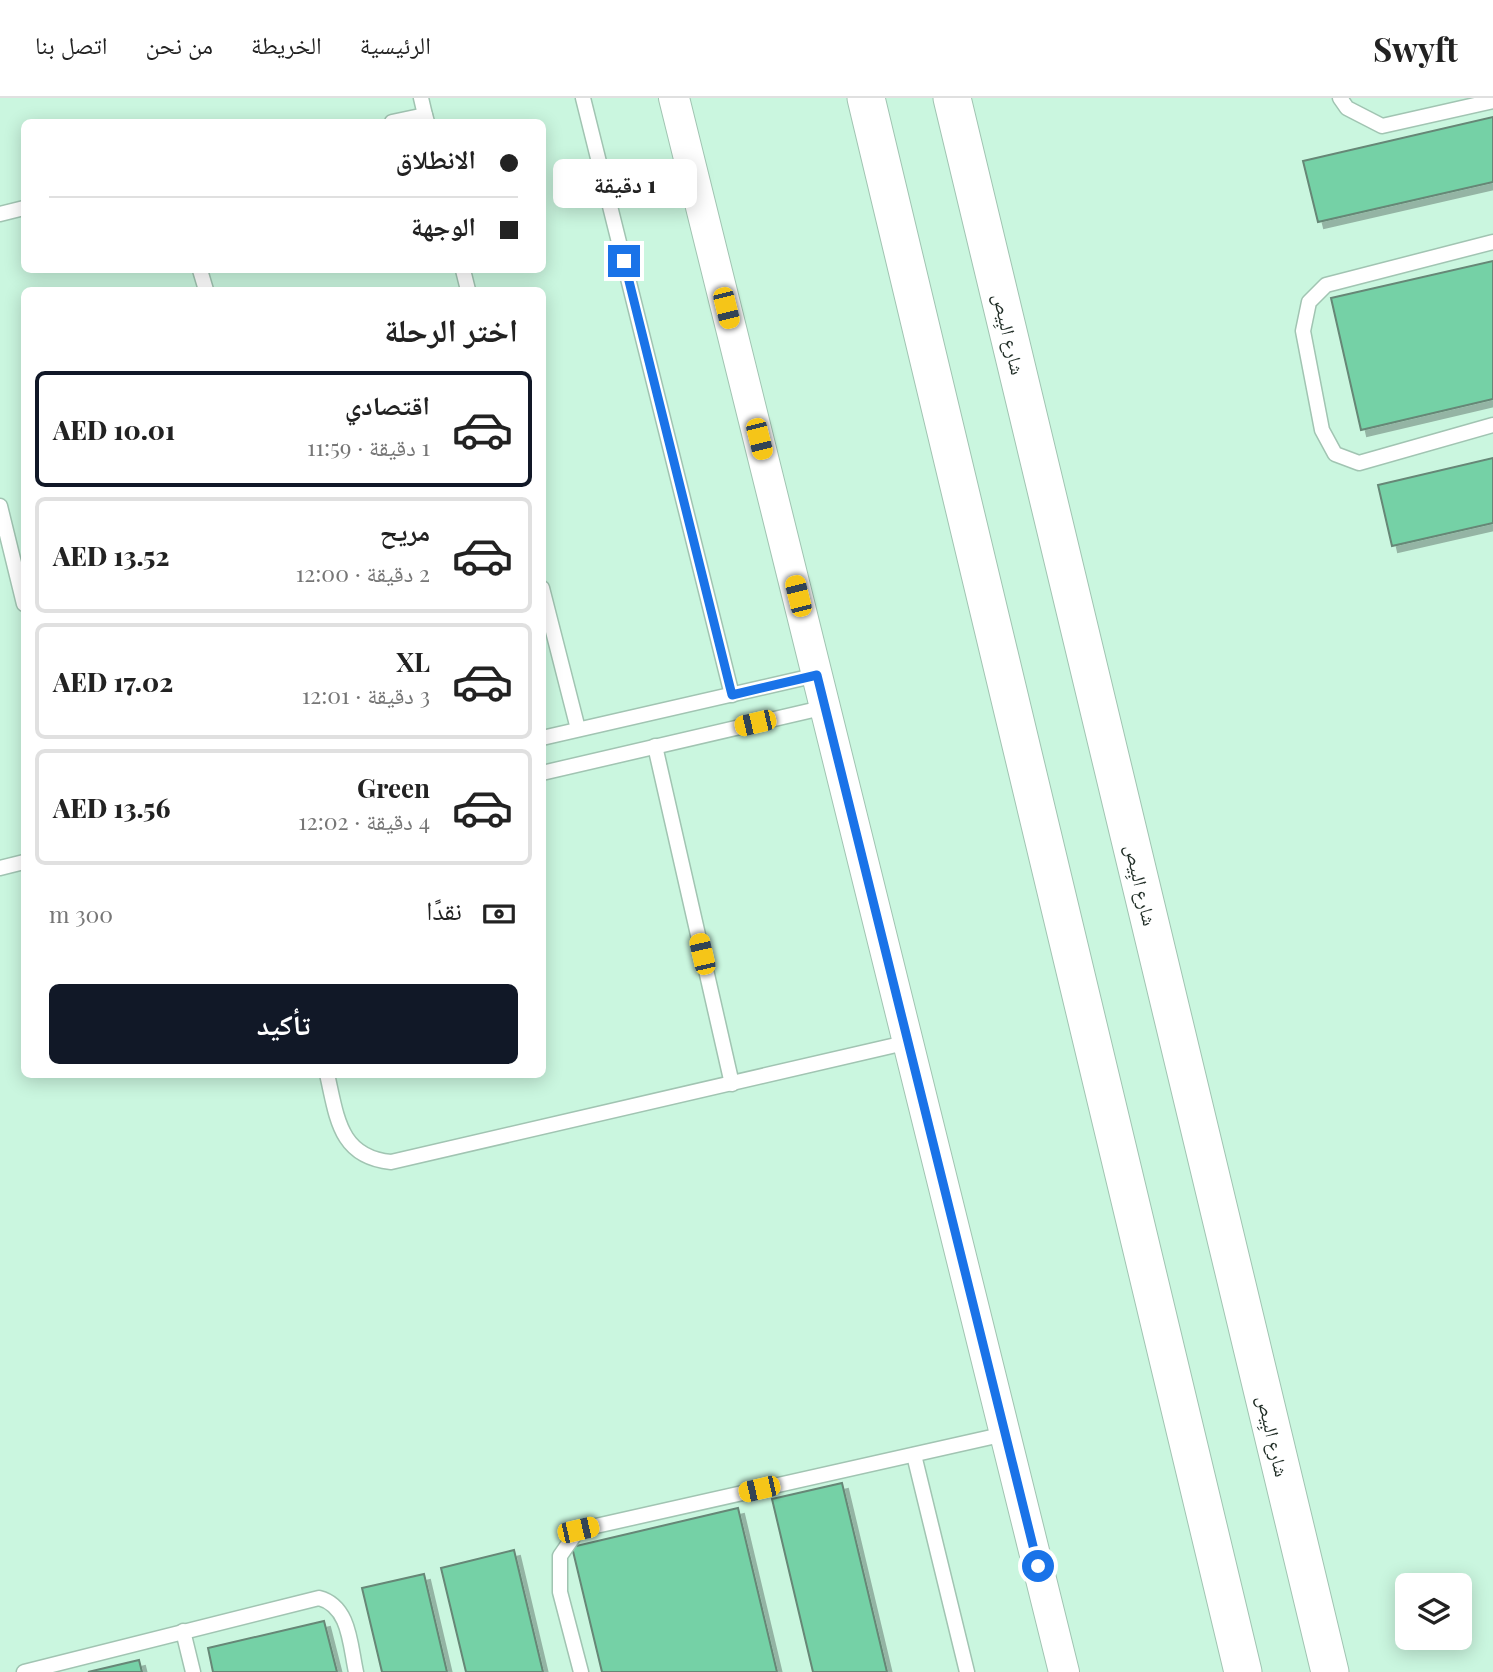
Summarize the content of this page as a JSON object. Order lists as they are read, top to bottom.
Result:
{
  "streets": {
    "street": ["شارع البِيص"]
  },
  "page": {
    "header": "Swyft",
    "nav": [
      "الرئيسية",
      "الخريطة",
      "من نحن",
      "اتصل بنا"
    ],
    "banner": ["الانطلاق", "الوجهة"],
    "bubble": "1 دقيقة",
    "heading": "اختر الرحلة",
    "list": [
      {
        "name": "اقتصادي",
        "note": "1 دقيقة · 11:59",
        "value": "AED 10.01"
      },
      {
        "name": "مريح",
        "note": "2 دقيقة · 12:00",
        "value": "AED 13.52"
      },
      {
        "name": "XL",
        "note": "3 دقيقة · 12:01",
        "value": "AED 17.02"
      },
      {
        "name": "Green",
        "note": "4 دقيقة · 12:02",
        "value": "AED 13.56"
      }
    ],
    "pay": ["نقدًا", "300 m"],
    "buttons": "تأكيد"
  }
}
